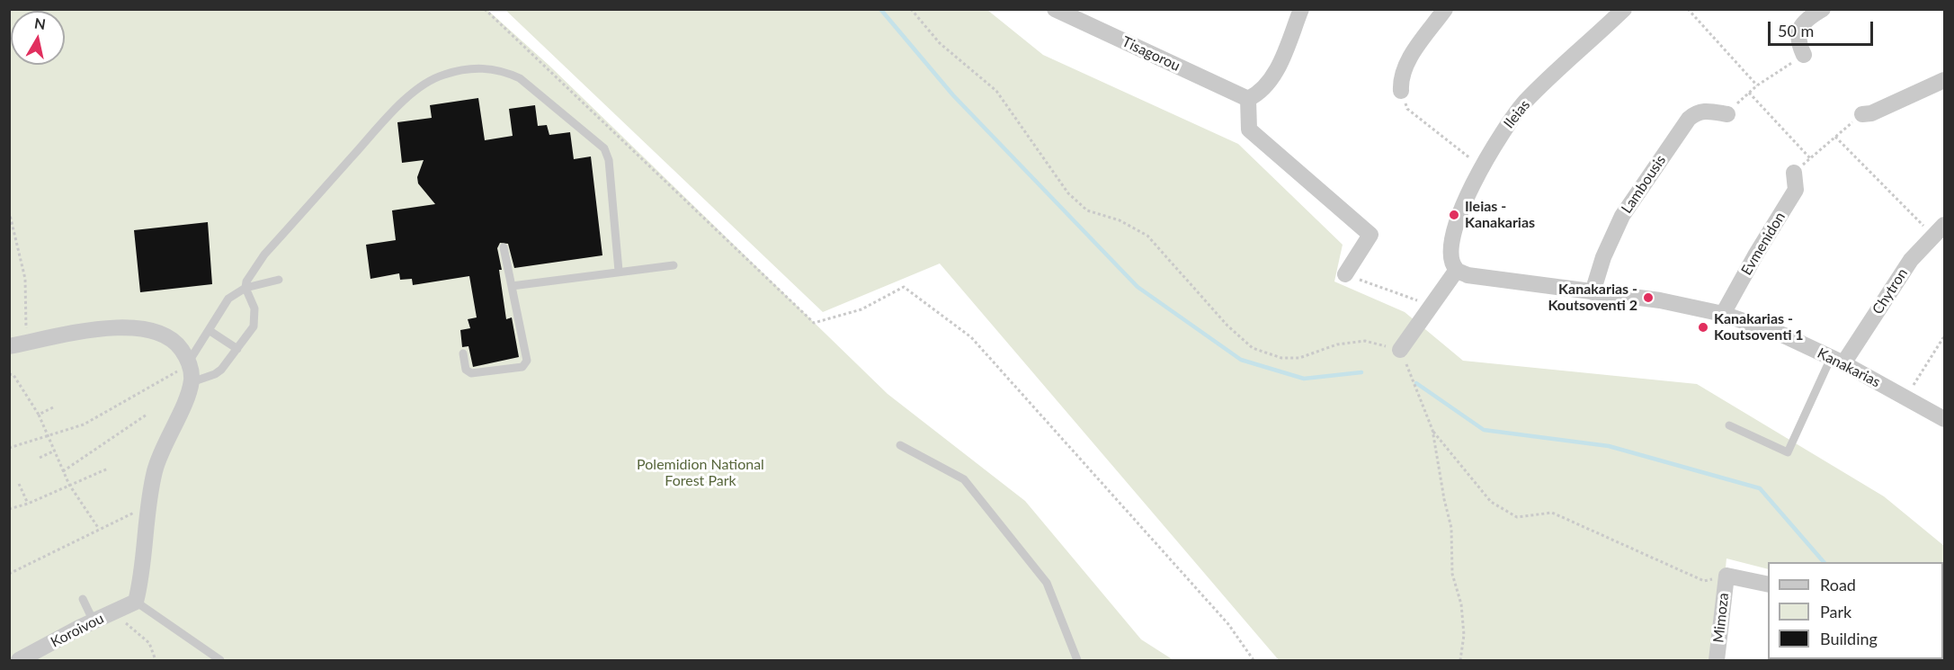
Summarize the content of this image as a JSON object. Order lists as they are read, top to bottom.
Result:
{
  "streets": {
    "street": [
      "Tisagorou",
      "Ileias",
      "Lambousis",
      "Evmenidon",
      "Chytron",
      "Kanakarias",
      "Mimoza",
      "Koroivou"
    ]
  },
  "crossings": [
    ["Ileias", "Kanakarias"],
    ["Lambousis", "Kanakarias"],
    ["Evmenidon", "Kanakarias"],
    ["Chytron", "Kanakarias"]
  ],
  "parks": ["Polemidion National Forest Park"],
  "places": ["Ileias - Kanakarias", "Kanakarias - Koutsoventi 2", "Kanakarias - Koutsoventi 1"],
  "legend": ["Road", "Park", "Building"],
  "scale_bar": "50 m",
  "north": "top"
}
